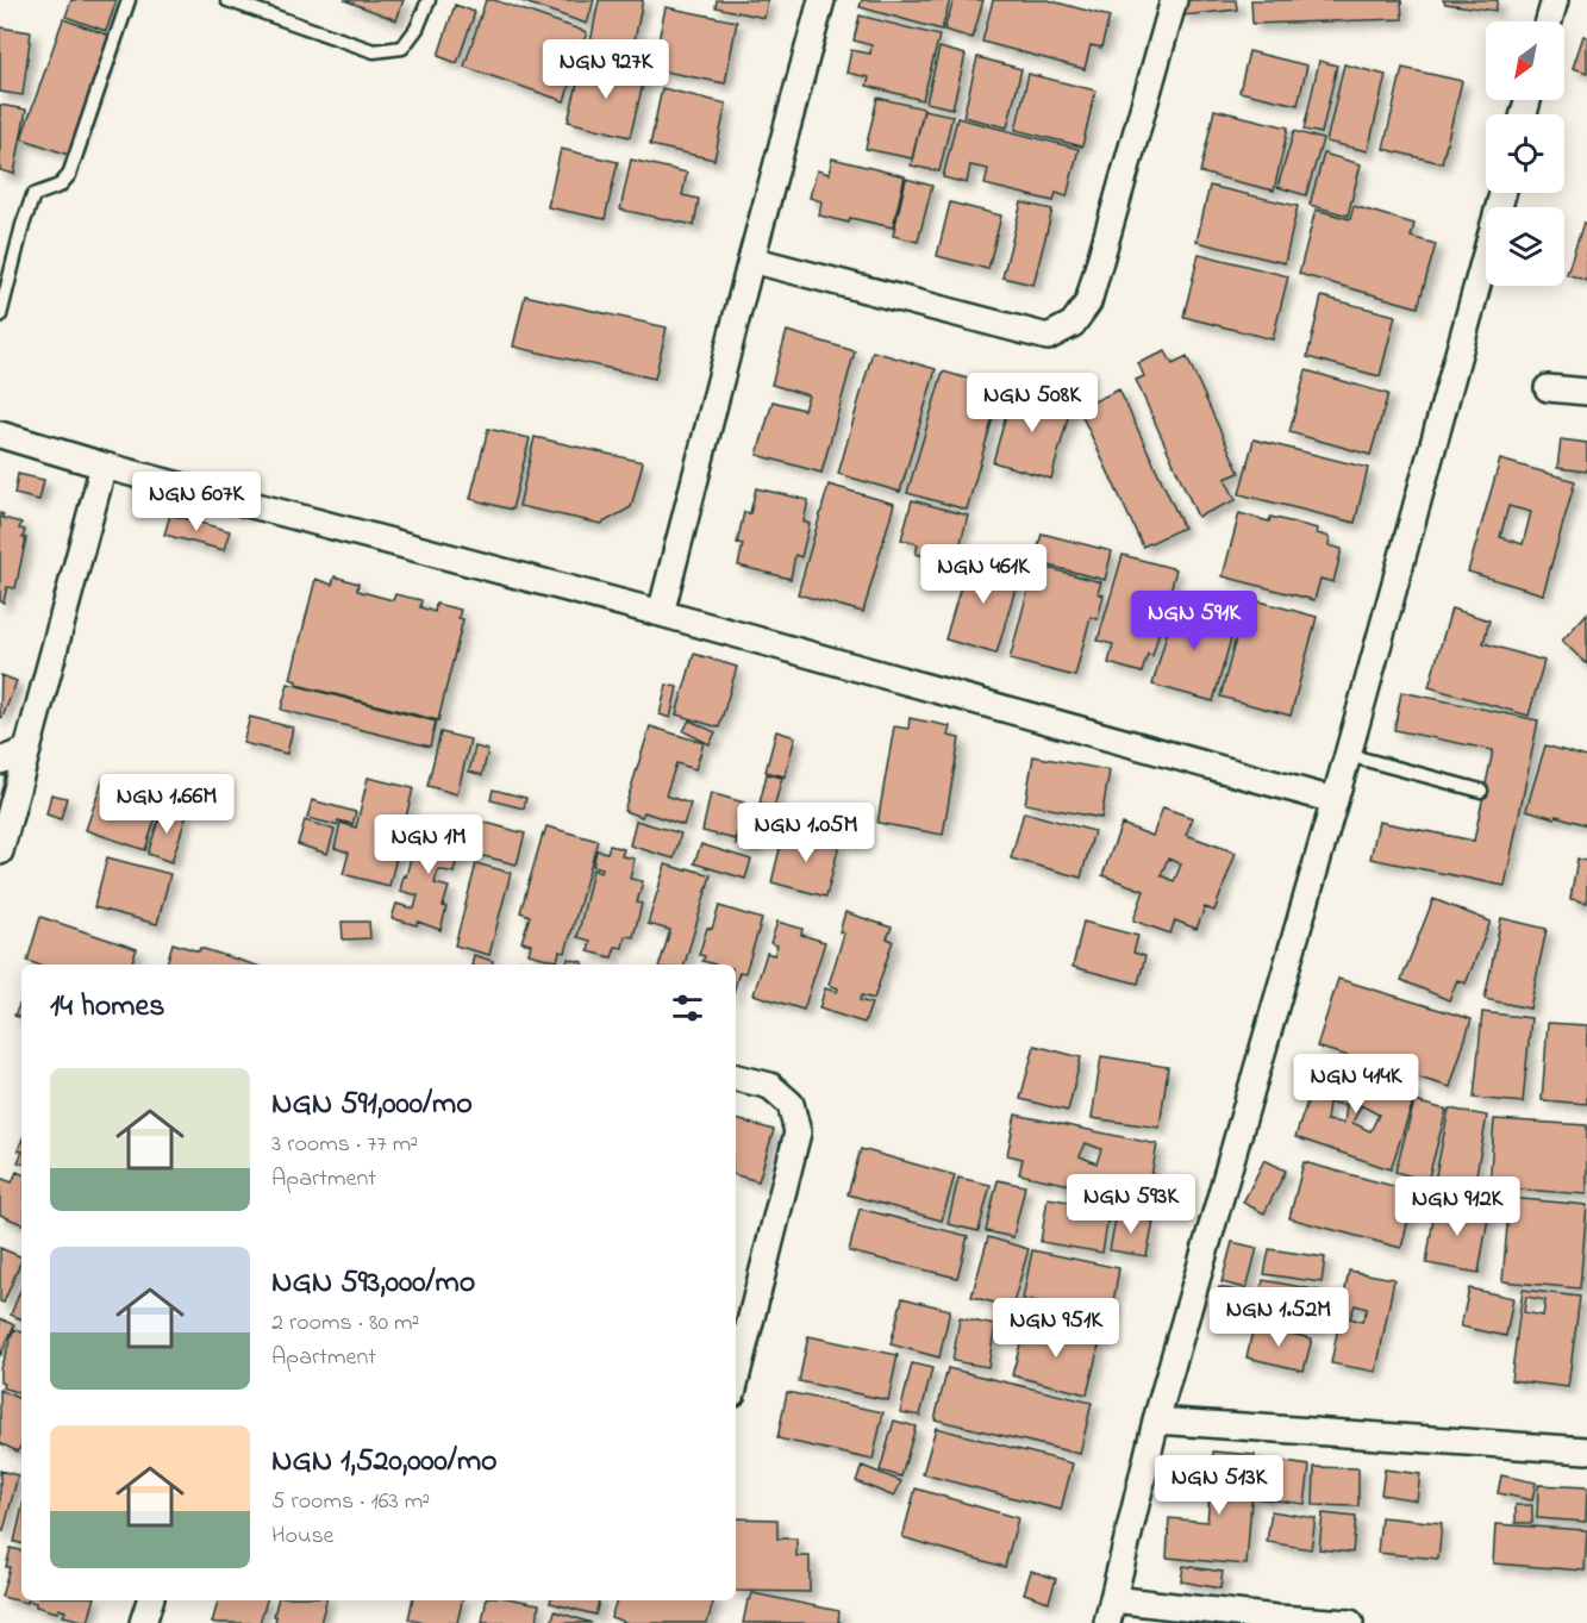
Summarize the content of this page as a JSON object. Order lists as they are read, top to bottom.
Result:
{
  "north": "bottom left",
  "page": {
    "price": [
      "NGN 927K",
      "NGN 508K",
      "NGN 607K",
      "NGN 461K",
      "NGN 591K",
      "NGN 1.66M",
      "NGN 1.05M",
      "NGN 1M",
      "NGN 414K",
      "NGN 593K",
      "NGN 912K",
      "NGN 1.52M",
      "NGN 951K",
      "NGN 513K"
    ],
    "heading": "14 homes",
    "list": [
      {
        "name": "NGN 591,000/mo",
        "note": "3 rooms · 77 m² · Apartment"
      },
      {
        "name": "NGN 593,000/mo",
        "note": "2 rooms · 80 m² · Apartment"
      },
      {
        "name": "NGN 1,520,000/mo",
        "note": "5 rooms · 163 m² · House"
      }
    ]
  }
}
